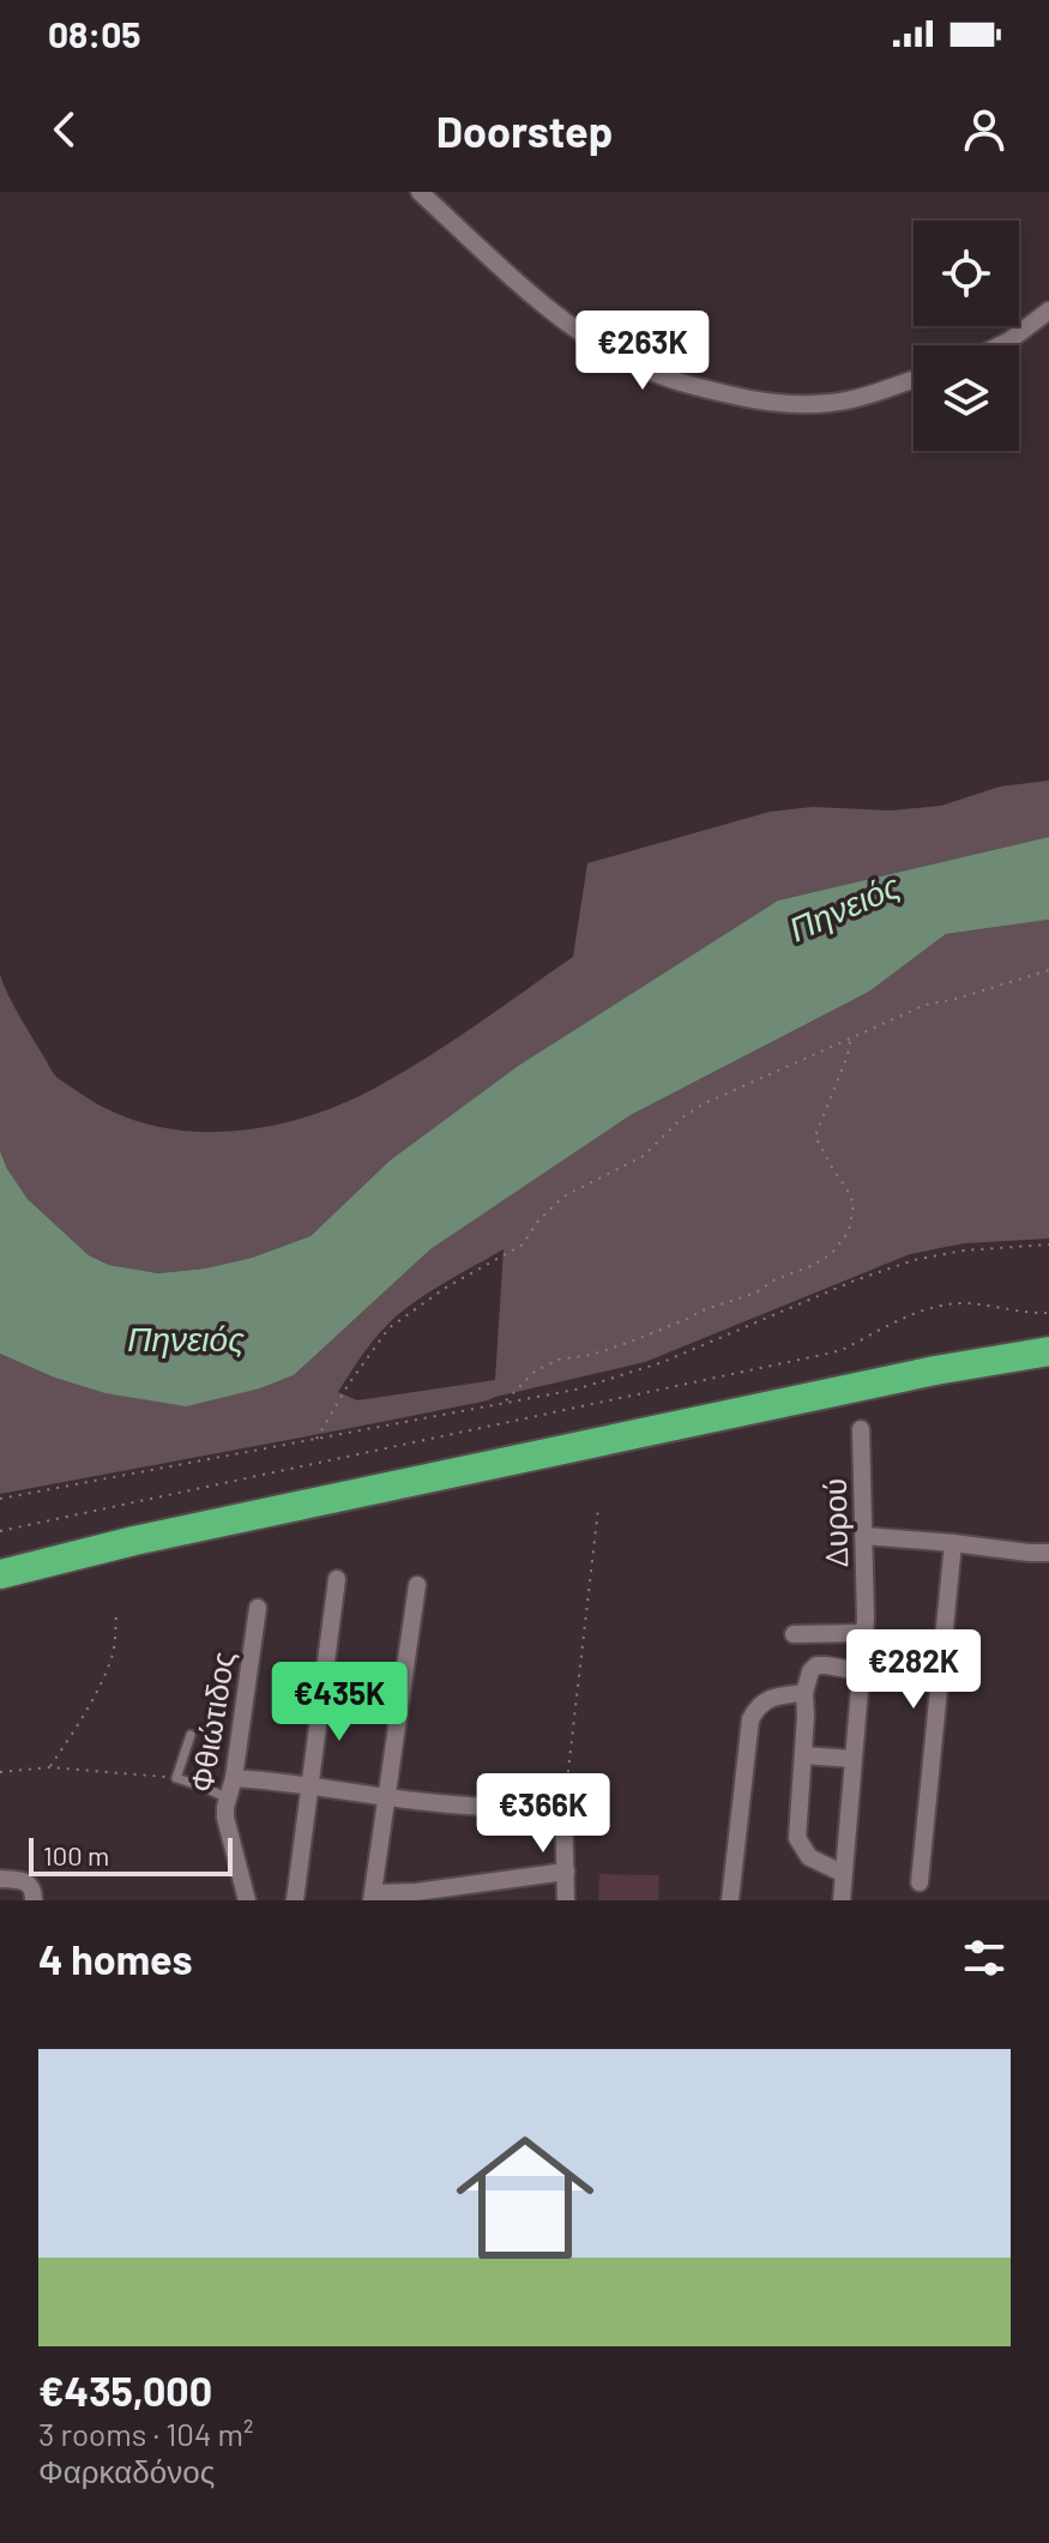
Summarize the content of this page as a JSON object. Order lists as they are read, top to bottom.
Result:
{
  "streets": {
    "street": ["Δυρού", "Φθιώτιδος"]
  },
  "water": ["Πηνειός"],
  "scale_bar": "100 m",
  "page": {
    "status": "08:05",
    "header": "Doorstep",
    "price": [
      "€263K",
      "€282K",
      "€435K",
      "€366K"
    ],
    "scale": "100 m",
    "heading": "4 homes",
    "list": [
      {
        "name": "€435,000",
        "note": "3 rooms · 104 m² · Φαρκαδόνος"
      }
    ]
  }
}
